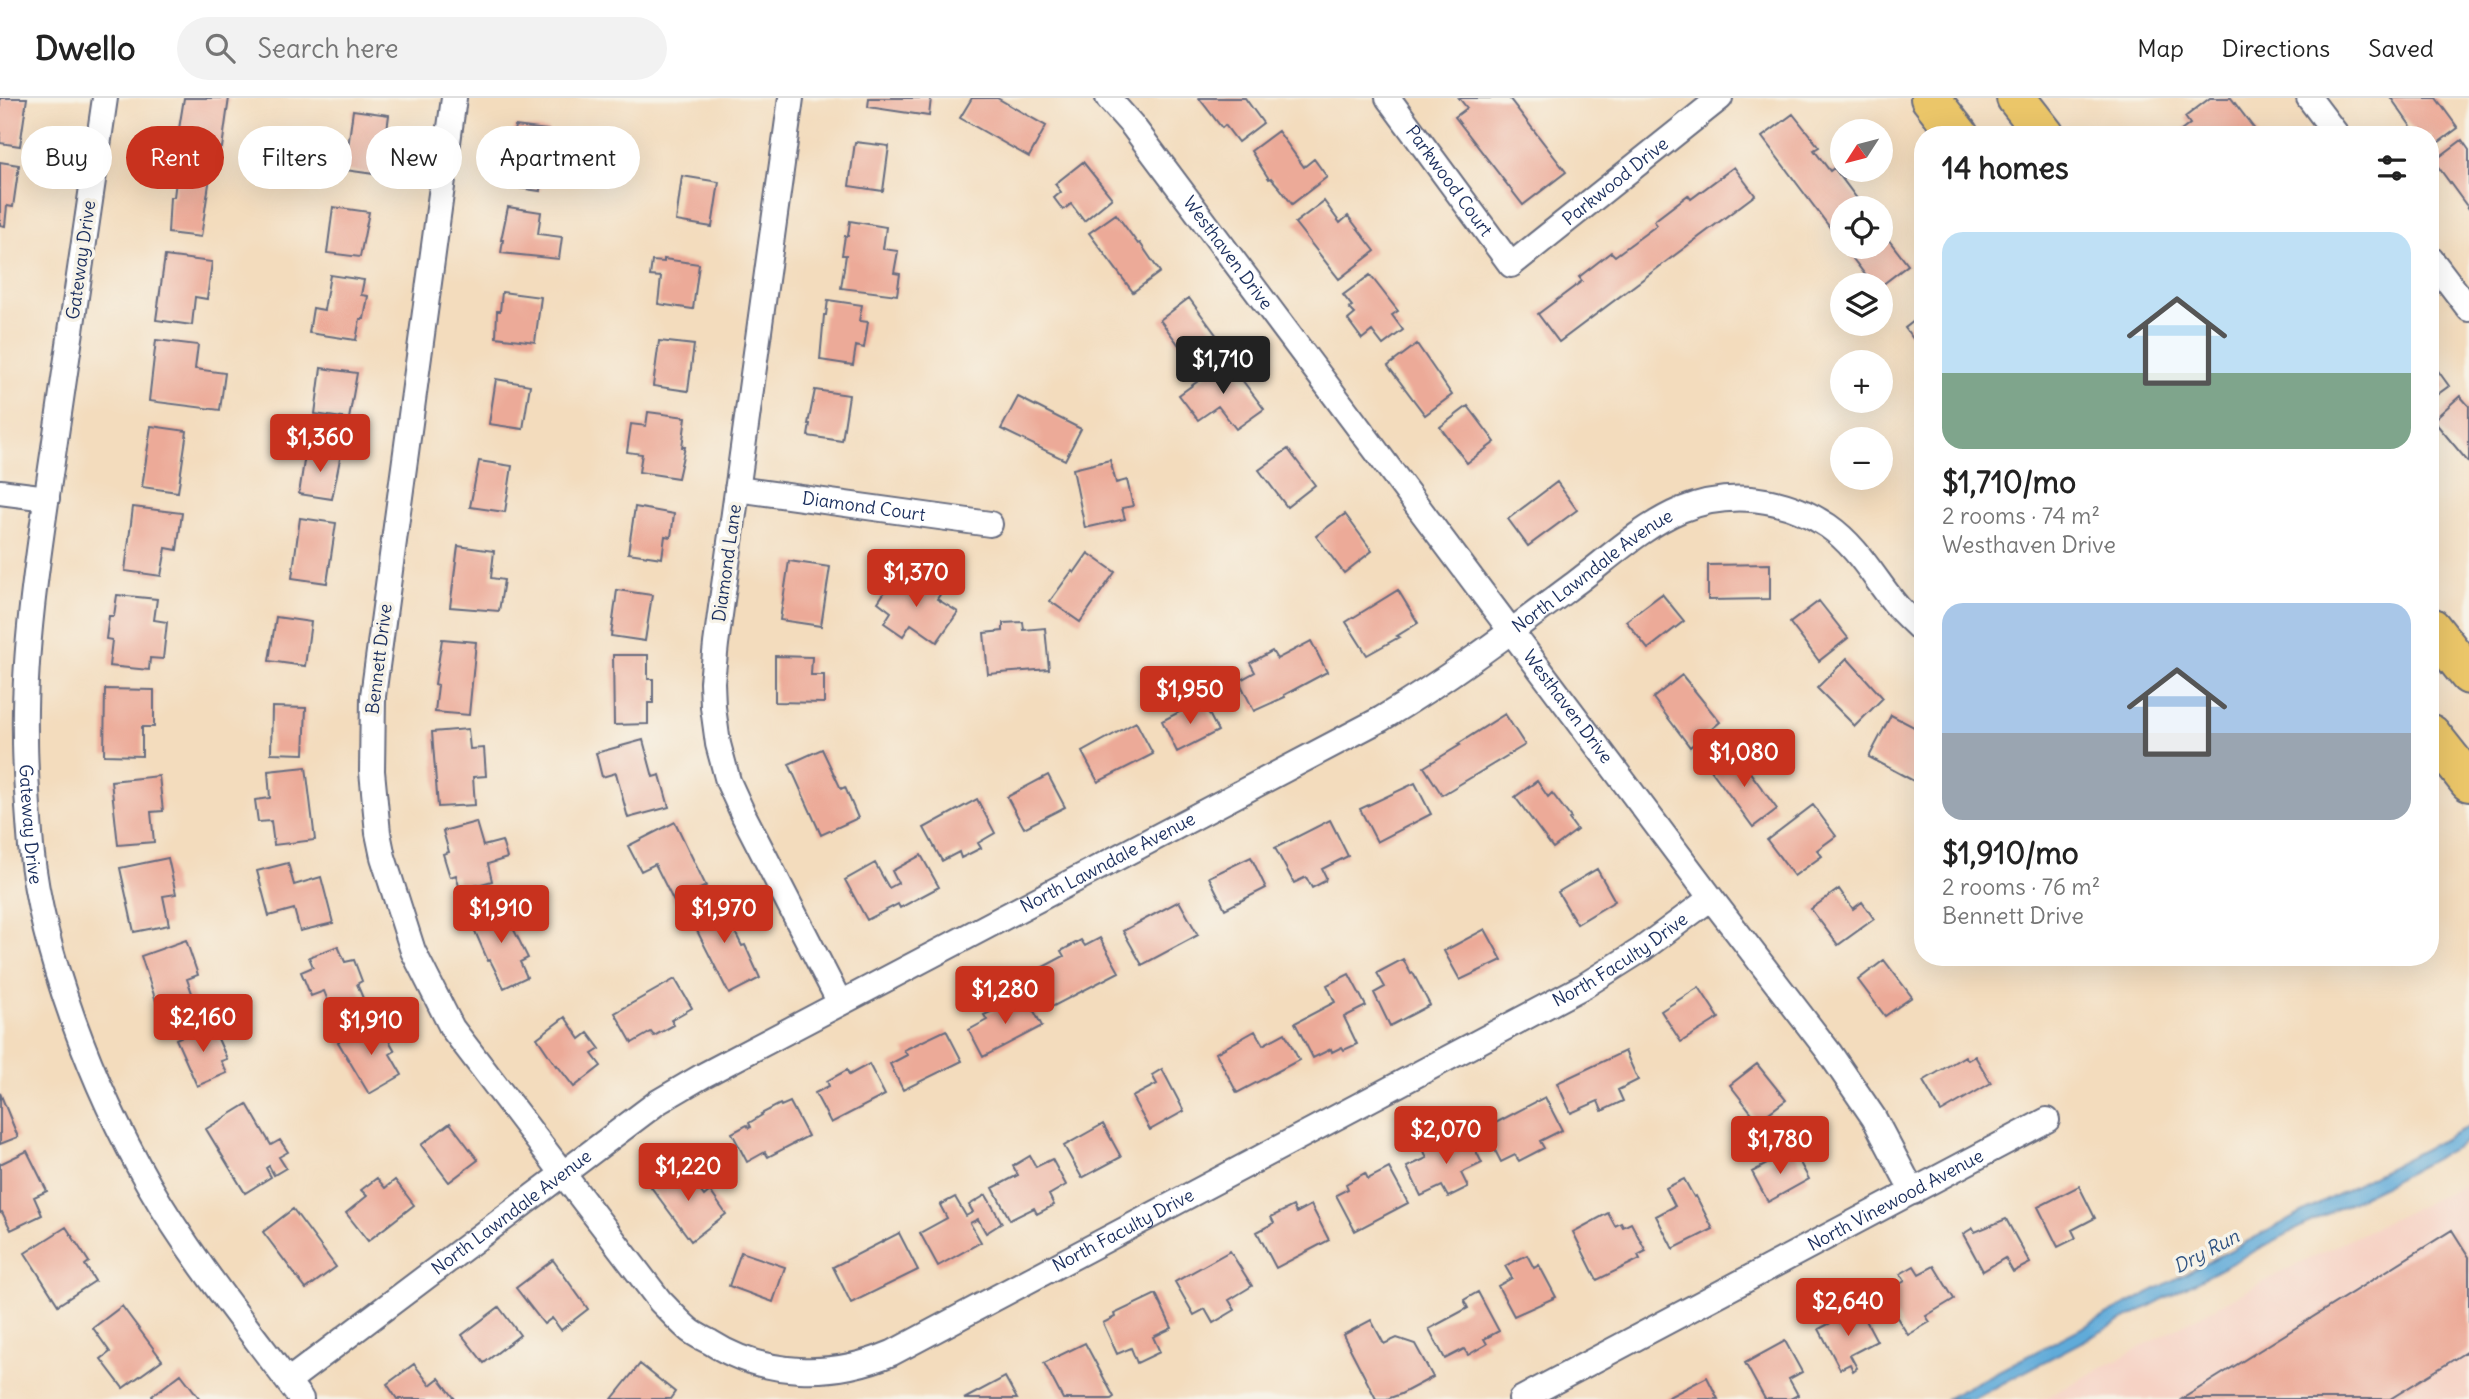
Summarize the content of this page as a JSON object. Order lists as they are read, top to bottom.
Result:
{
  "streets": {
    "street": [
      "Parkwood Court",
      "Parkwood Drive",
      "Westhaven Drive",
      "Gateway Drive",
      "Diamond Court",
      "Diamond Lane",
      "North Lawndale Avenue",
      "Bennett Drive",
      "North Faculty Drive",
      "North Vinewood Avenue"
    ]
  },
  "crossings": [
    ["Parkwood Court", "Parkwood Drive"],
    ["Westhaven Drive", "North Lawndale Avenue"],
    ["Westhaven Drive", "North Faculty Drive"],
    ["Westhaven Drive", "North Vinewood Avenue"],
    ["Gateway Drive", "North Lawndale Avenue"],
    ["Diamond Court", "Diamond Lane"],
    ["Diamond Lane", "North Lawndale Avenue"],
    ["North Lawndale Avenue", "Bennett Drive"],
    ["North Lawndale Avenue", "North Faculty Drive"],
    ["Bennett Drive", "North Faculty Drive"]
  ],
  "water": ["Dry Run"],
  "north": "bottom left",
  "page": {
    "header": "Dwello",
    "search": "Search here",
    "nav": ["Map", "Directions", "Saved"],
    "map_buttons": ["+", "−"],
    "chip": [
      "Buy",
      "Rent",
      "Filters",
      "New",
      "Apartment"
    ],
    "heading": "14 homes",
    "list": [
      {
        "name": "$1,710/mo",
        "note": "2 rooms · 74 m² · Westhaven Drive"
      },
      {
        "name": "$1,910/mo",
        "note": "2 rooms · 76 m² · Bennett Drive"
      }
    ],
    "price": [
      "$1,710",
      "$1,360",
      "$1,370",
      "$1,950",
      "$1,080",
      "$1,910",
      "$1,970",
      "$1,280",
      "$2,160",
      "$1,910",
      "$2,070",
      "$1,780",
      "$1,220",
      "$2,640"
    ]
  }
}
